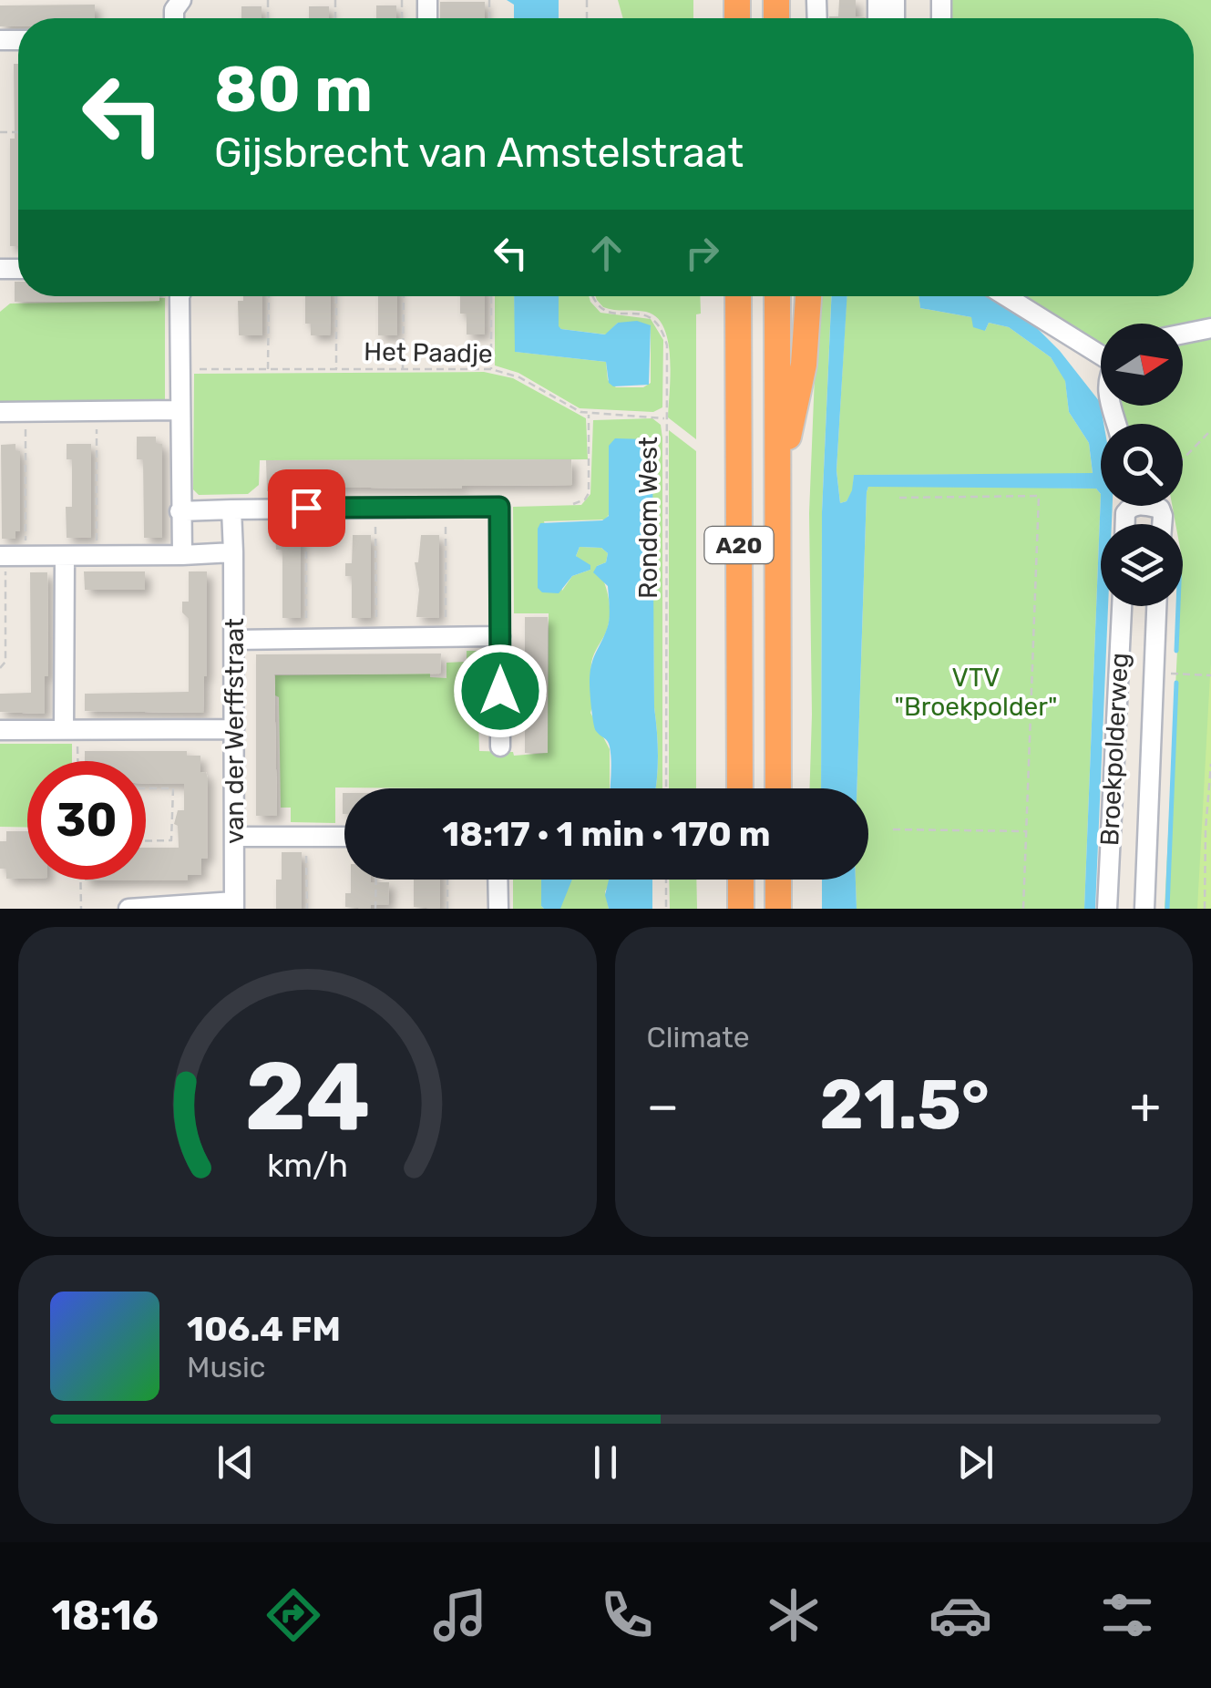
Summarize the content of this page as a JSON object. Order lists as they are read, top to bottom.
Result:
{
  "streets": {
    "highway": ["A20"],
    "street": ["van der Werffstraat", "Broekpolderweg"],
    "path": ["Het Paadje", "Rondom West"]
  },
  "crossings": [
    ["Het Paadje", "Rondom West"]
  ],
  "parks": ["VTV \"Broekpolder\""],
  "north": "right",
  "page": {
    "turn": ["80 m", "Gijsbrecht van Amstelstraat"],
    "limit": "30",
    "trip": "18:17 · 1 min · 170 m",
    "tile": "Climate",
    "heat": ["−", "21.5°", "+"],
    "song": ["106.4 FM", "Music"],
    "tabs": "18:16",
    "gauge": ["24", "km/h"]
  }
}
